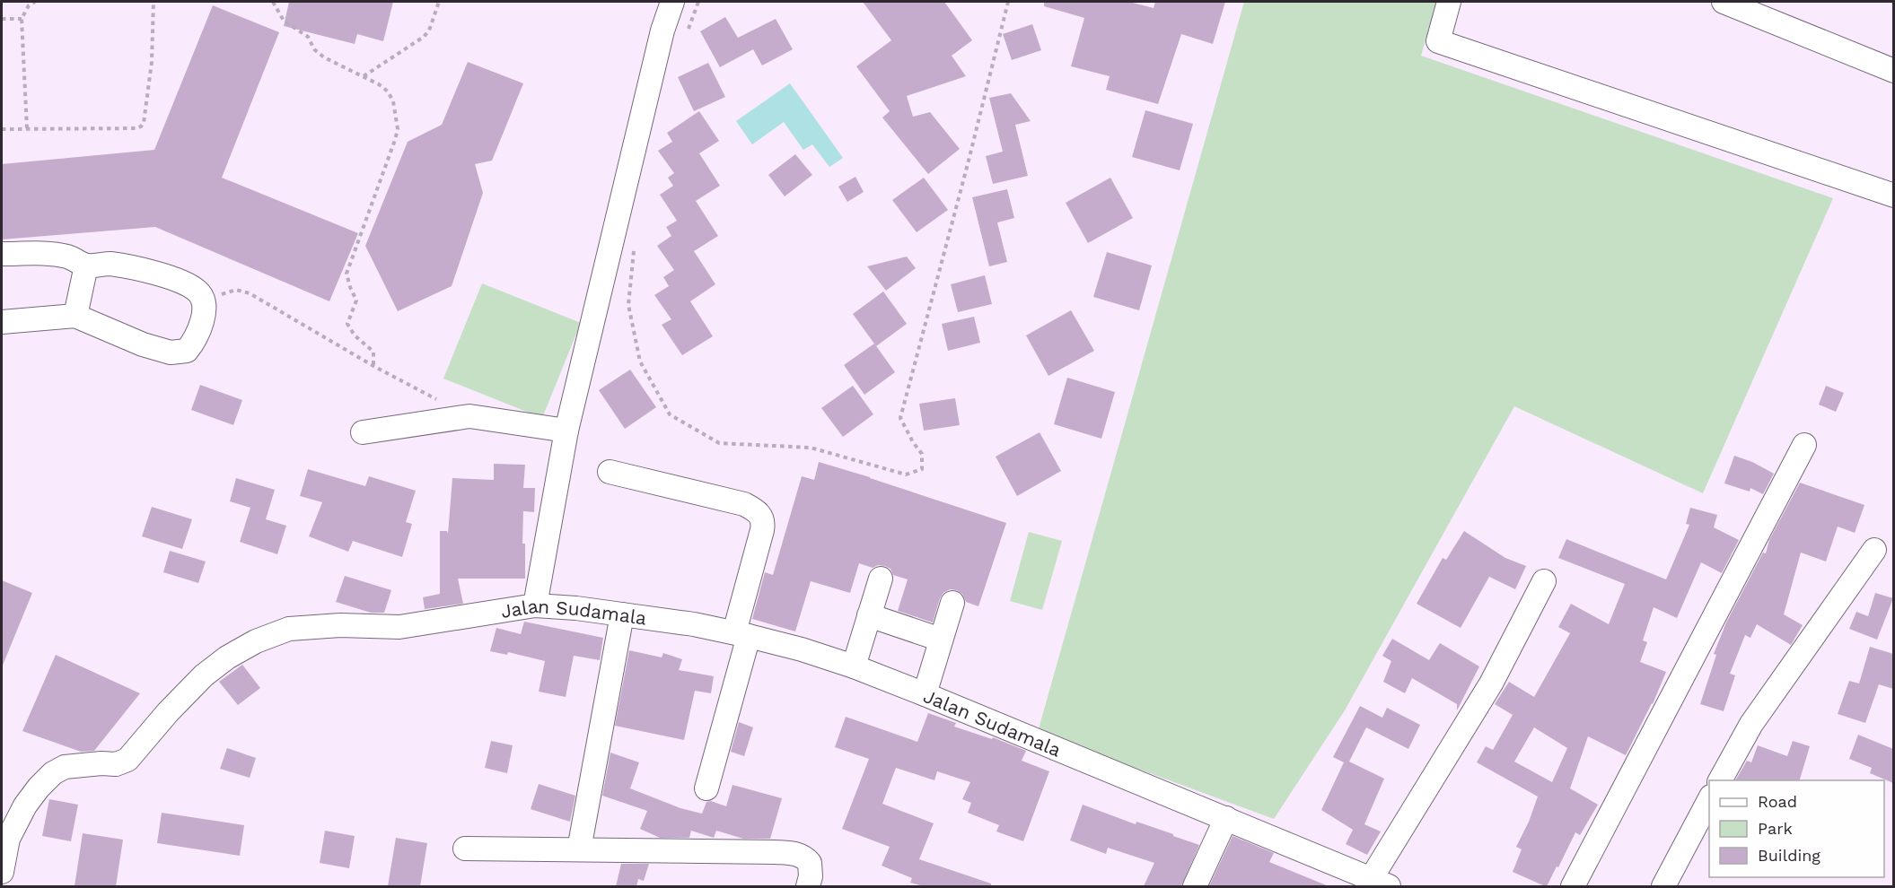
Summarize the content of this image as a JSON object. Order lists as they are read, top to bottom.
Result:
{
  "streets": {
    "street": ["Jalan Sudamala"]
  },
  "legend": ["Road", "Park", "Building"]
}
